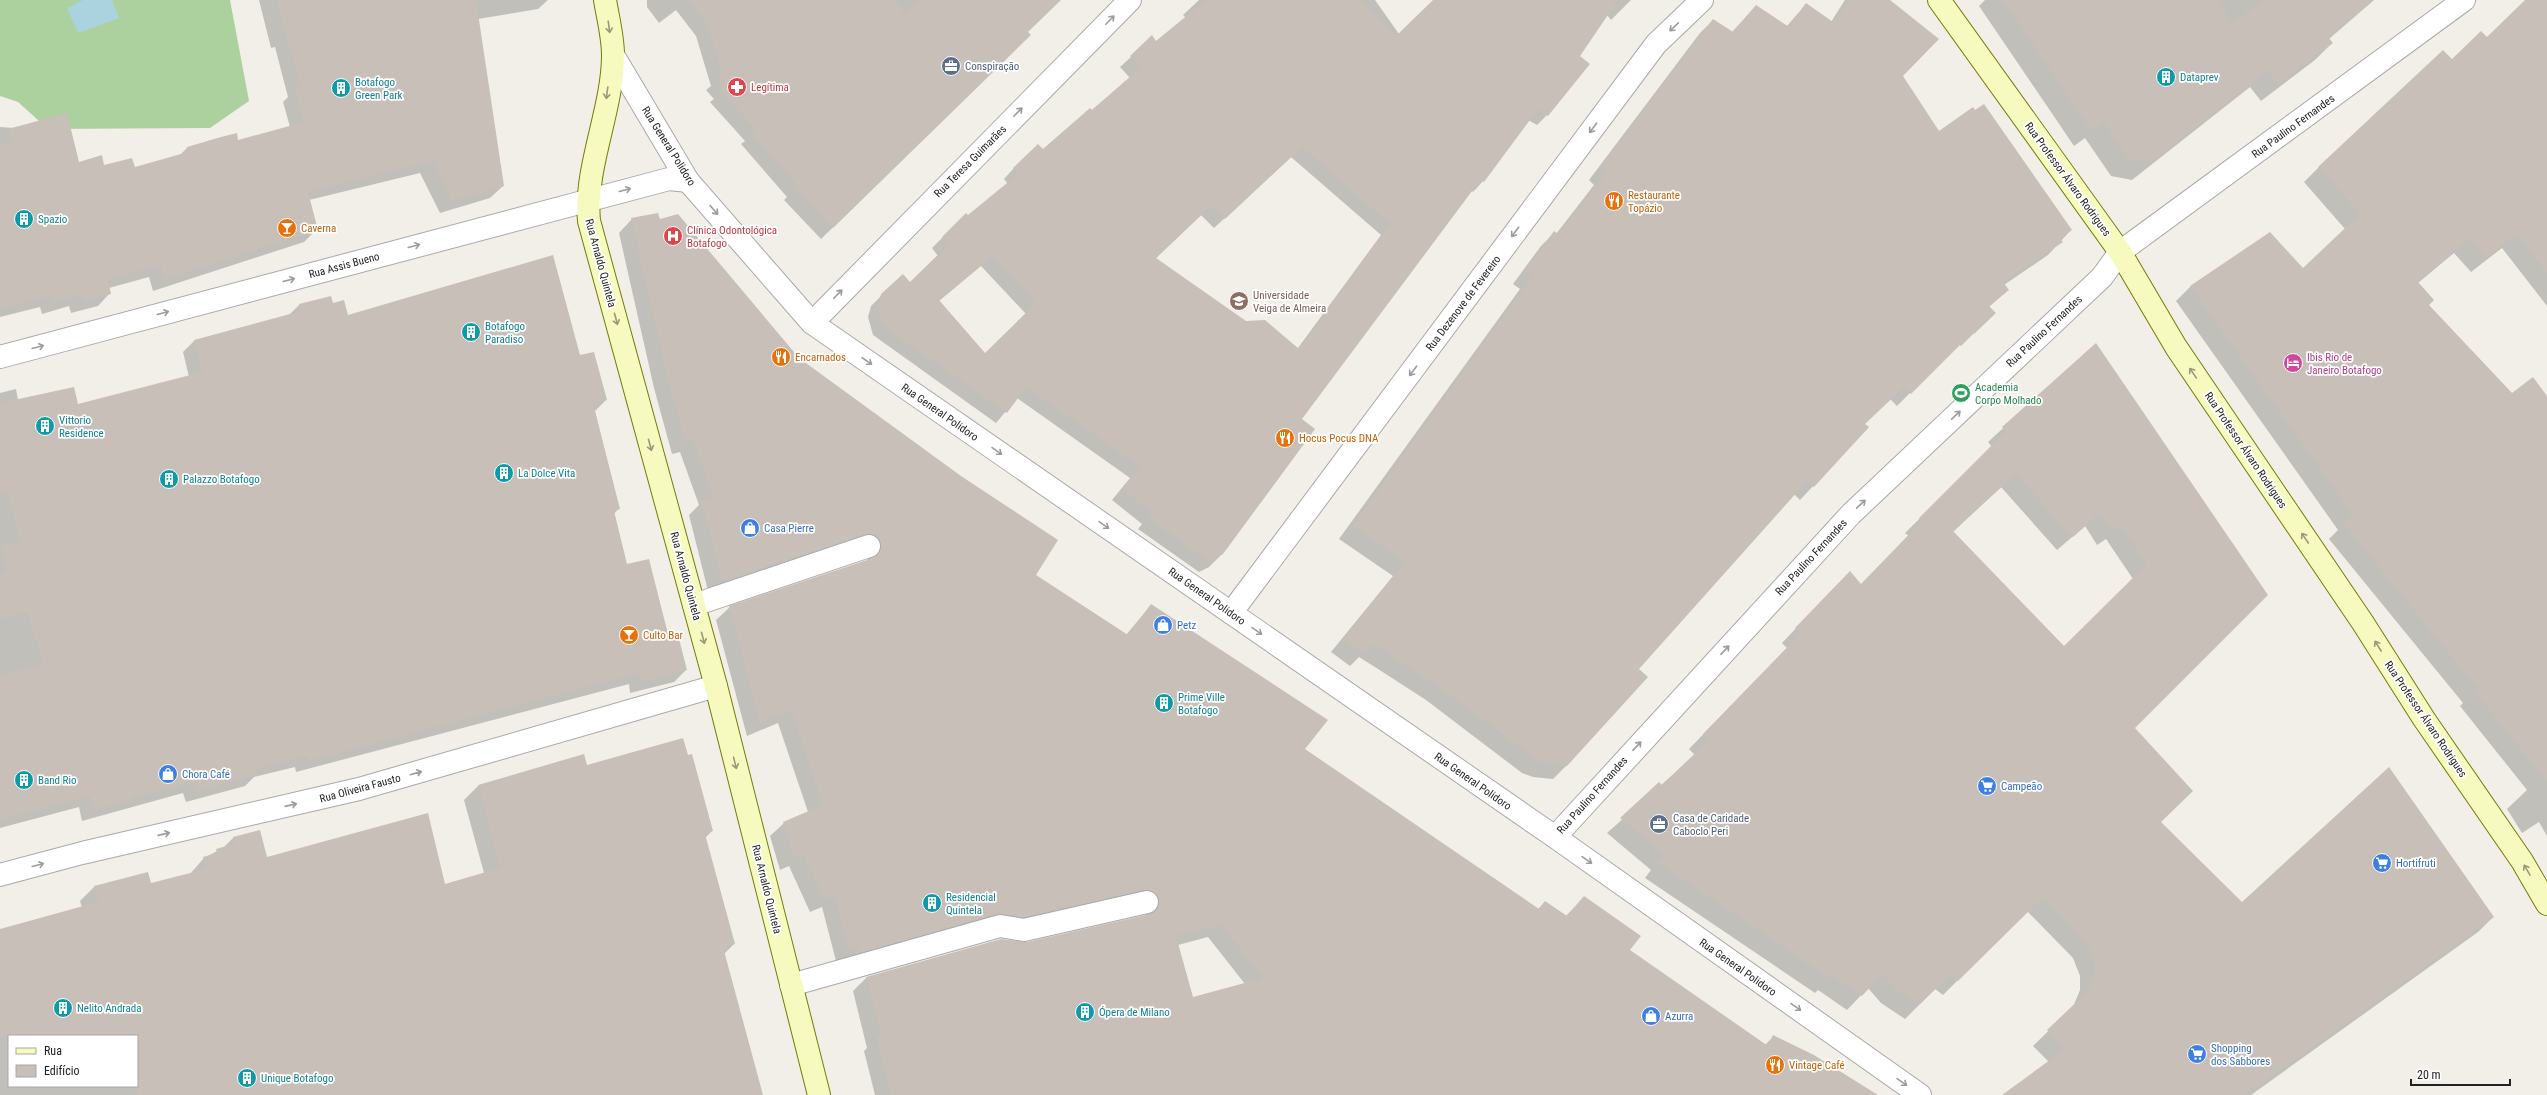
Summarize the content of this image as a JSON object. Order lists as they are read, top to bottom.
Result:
{
  "streets": {
    "main road": ["Rua General Polidoro", "Rua Professor Álvaro Rodrigues", "Rua Arnaldo Quintela"],
    "street": [
      "Rua Paulino Fernandes",
      "Rua Teresa Guimarães",
      "Rua Assis Bueno",
      "Rua Dezenove de Fevereiro",
      "Rua Oliveira Fausto"
    ]
  },
  "crossings": [
    ["Rua Paulino Fernandes", "Rua General Polidoro"],
    ["Rua Paulino Fernandes", "Rua Professor Álvaro Rodrigues"],
    ["Rua General Polidoro", "Rua Teresa Guimarães"],
    ["Rua General Polidoro", "Rua Arnaldo Quintela"],
    ["Rua General Polidoro", "Rua Assis Bueno"],
    ["Rua General Polidoro", "Rua Dezenove de Fevereiro"],
    ["Rua Arnaldo Quintela", "Rua Assis Bueno"],
    ["Rua Arnaldo Quintela", "Rua Oliveira Fausto"]
  ],
  "one_way": [
    "Rua Paulino Fernandes",
    "Rua General Polidoro",
    "Rua Teresa Guimarães",
    "Rua Professor Álvaro Rodrigues",
    "Rua Arnaldo Quintela",
    "Rua Assis Bueno",
    "Rua Dezenove de Fevereiro",
    "Rua Oliveira Fausto"
  ],
  "places": {
    "office": ["Conspiração", "Casa de Caridade Caboclo Peri"],
    "building": [
      "Dataprev",
      "Botafogo Green Park",
      "Spazio",
      "Botafogo Paradiso",
      "Vittorio Residence",
      "La Dolce Vita",
      "Palazzo Botafogo",
      "Prime Ville Botafogo",
      "Band Rio",
      "Residencial Quintela",
      "Nelito Andrada",
      "Ópera de Milano",
      "Unique Botafogo"
    ],
    "pharmacy": ["Legítima"],
    "restaurant": [
      "Restaurante Topázio",
      "Encarnados",
      "Hocus Pocus DNA",
      "Vintage Café"
    ],
    "bar": ["Caverna", "Culto Bar"],
    "hospital": ["Clínica Odontológica Botafogo"],
    "school or university": ["Universidade Veiga de Almeira"],
    "hotel": ["Ibis Rio de Janeiro Botafogo"],
    "sports": ["Academia Corpo Molhado"],
    "shop": [
      "Casa Pierre",
      "Petz",
      "Chora Café",
      "Azurra"
    ],
    "supermarket": ["Campeão", "Hortifruti", "Shopping dos Sabbores"]
  },
  "legend": ["Rua", "Edifício"],
  "scale_bar": "20 m"
}
